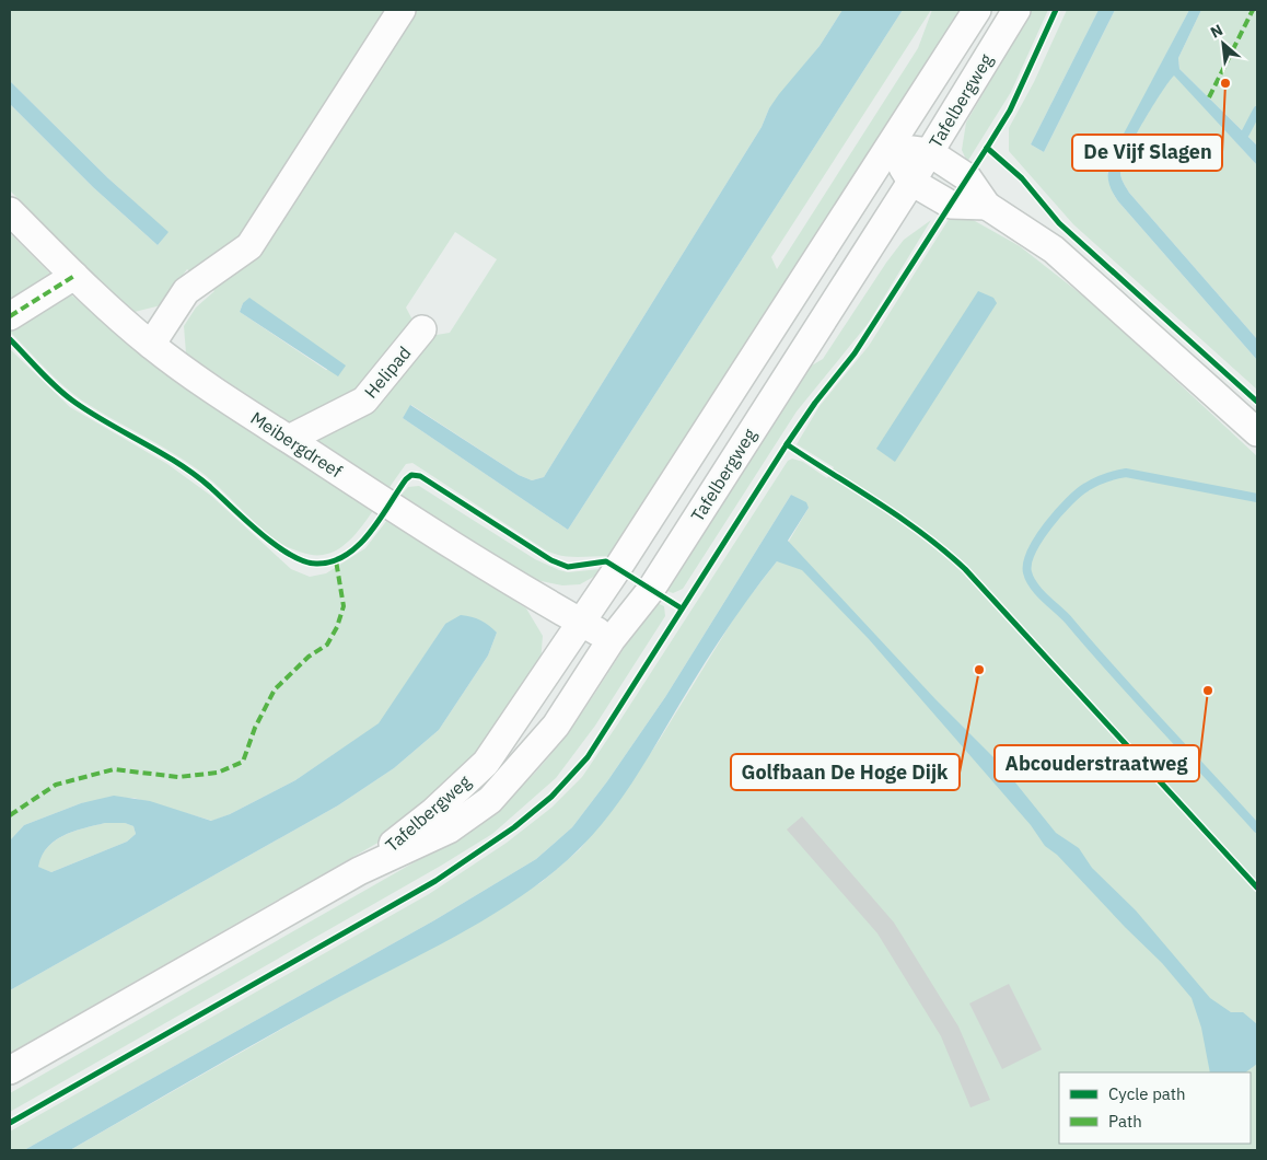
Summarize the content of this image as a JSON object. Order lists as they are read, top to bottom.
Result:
{
  "streets": {
    "street": ["Tafelbergweg", "Helipad", "Meibergdreef"]
  },
  "crossings": [
    ["Tafelbergweg", "Meibergdreef"],
    ["Helipad", "Meibergdreef"]
  ],
  "places": ["De Vijf Slagen", "Golfbaan De Hoge Dijk", "Abcouderstraatweg"],
  "legend": ["Cycle path", "Path"],
  "north": "top left"
}
